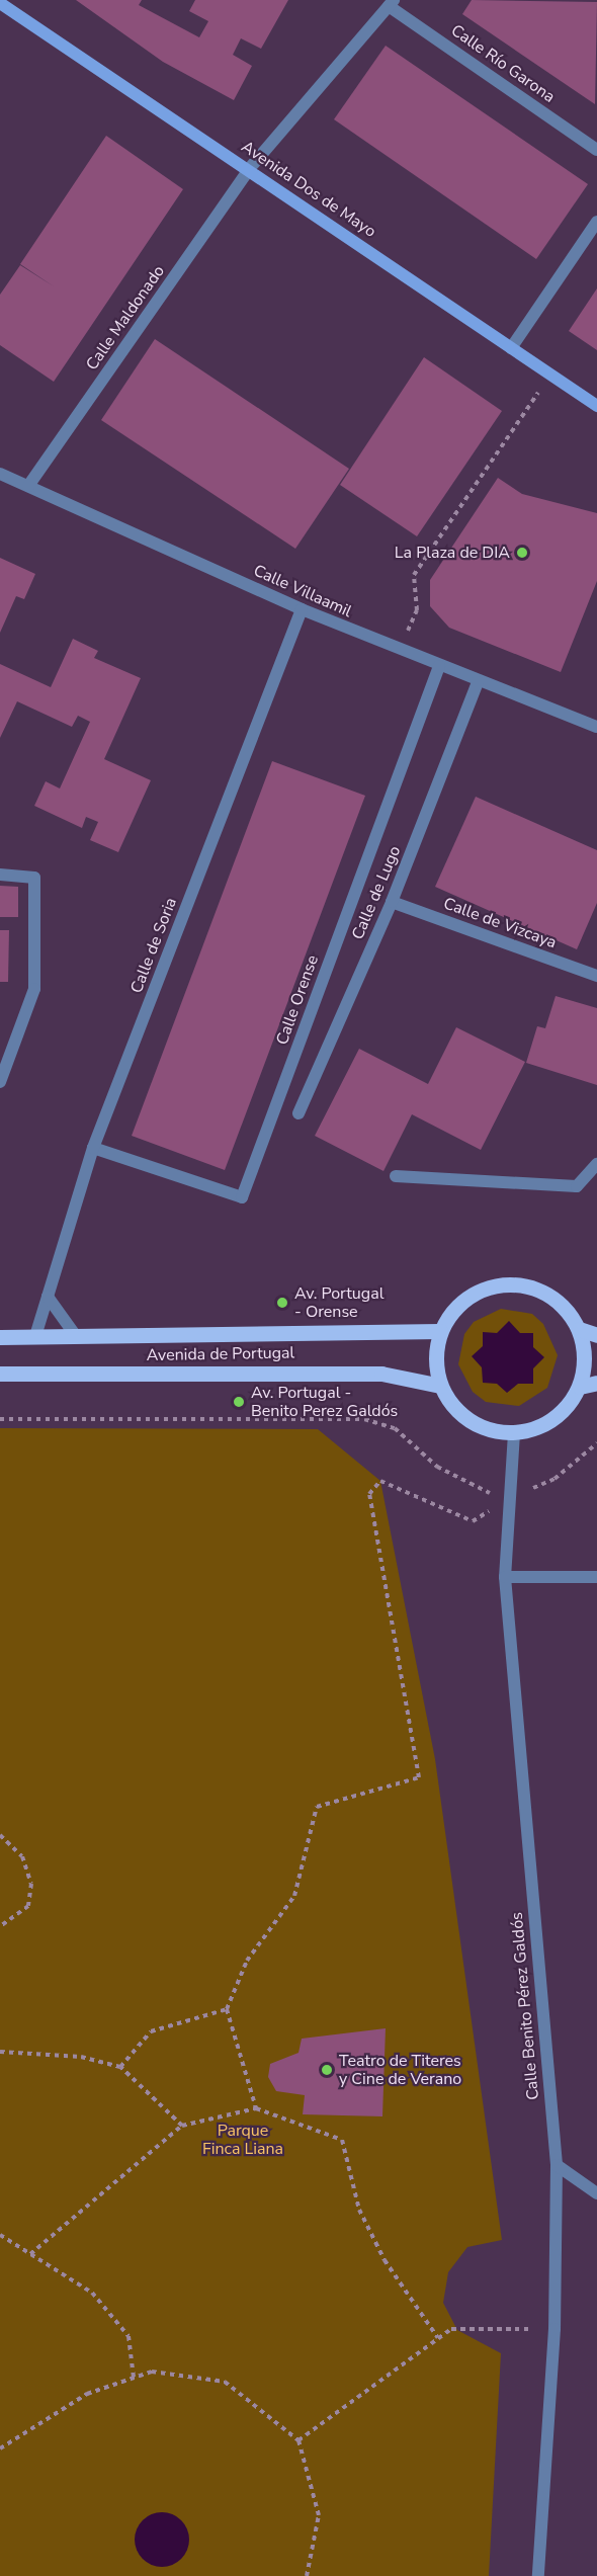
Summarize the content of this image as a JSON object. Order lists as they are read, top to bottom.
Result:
{
  "streets": {
    "main road": ["Avenida de Portugal"],
    "street": [
      "Calle Río Garona",
      "Avenida Dos de Mayo",
      "Calle Maldonado",
      "Calle Villaamil",
      "Calle de Lugo",
      "Calle de Vizcaya",
      "Calle de Soria",
      "Calle Orense",
      "Calle Benito Pérez Galdós"
    ]
  },
  "crossings": [
    ["Calle Río Garona", "Calle Maldonado"],
    ["Avenida Dos de Mayo", "Calle Maldonado"],
    ["Calle Maldonado", "Calle Villaamil"],
    ["Calle Villaamil", "Calle de Lugo"],
    ["Calle Villaamil", "Calle de Soria"],
    ["Calle Villaamil", "Calle Orense"],
    ["Calle de Lugo", "Calle de Vizcaya"],
    ["Calle de Soria", "Calle Orense"],
    ["Calle de Soria", "Avenida de Portugal"],
    ["Avenida de Portugal", "Calle Benito Pérez Galdós"]
  ],
  "parks": ["Parque Finca Liana"],
  "places": [
    "La Plaza de DIA",
    "Av. Portugal - Orense",
    "Av. Portugal - Benito Perez Galdós",
    "Teatro de Titeres y Cine de Verano"
  ]
}
